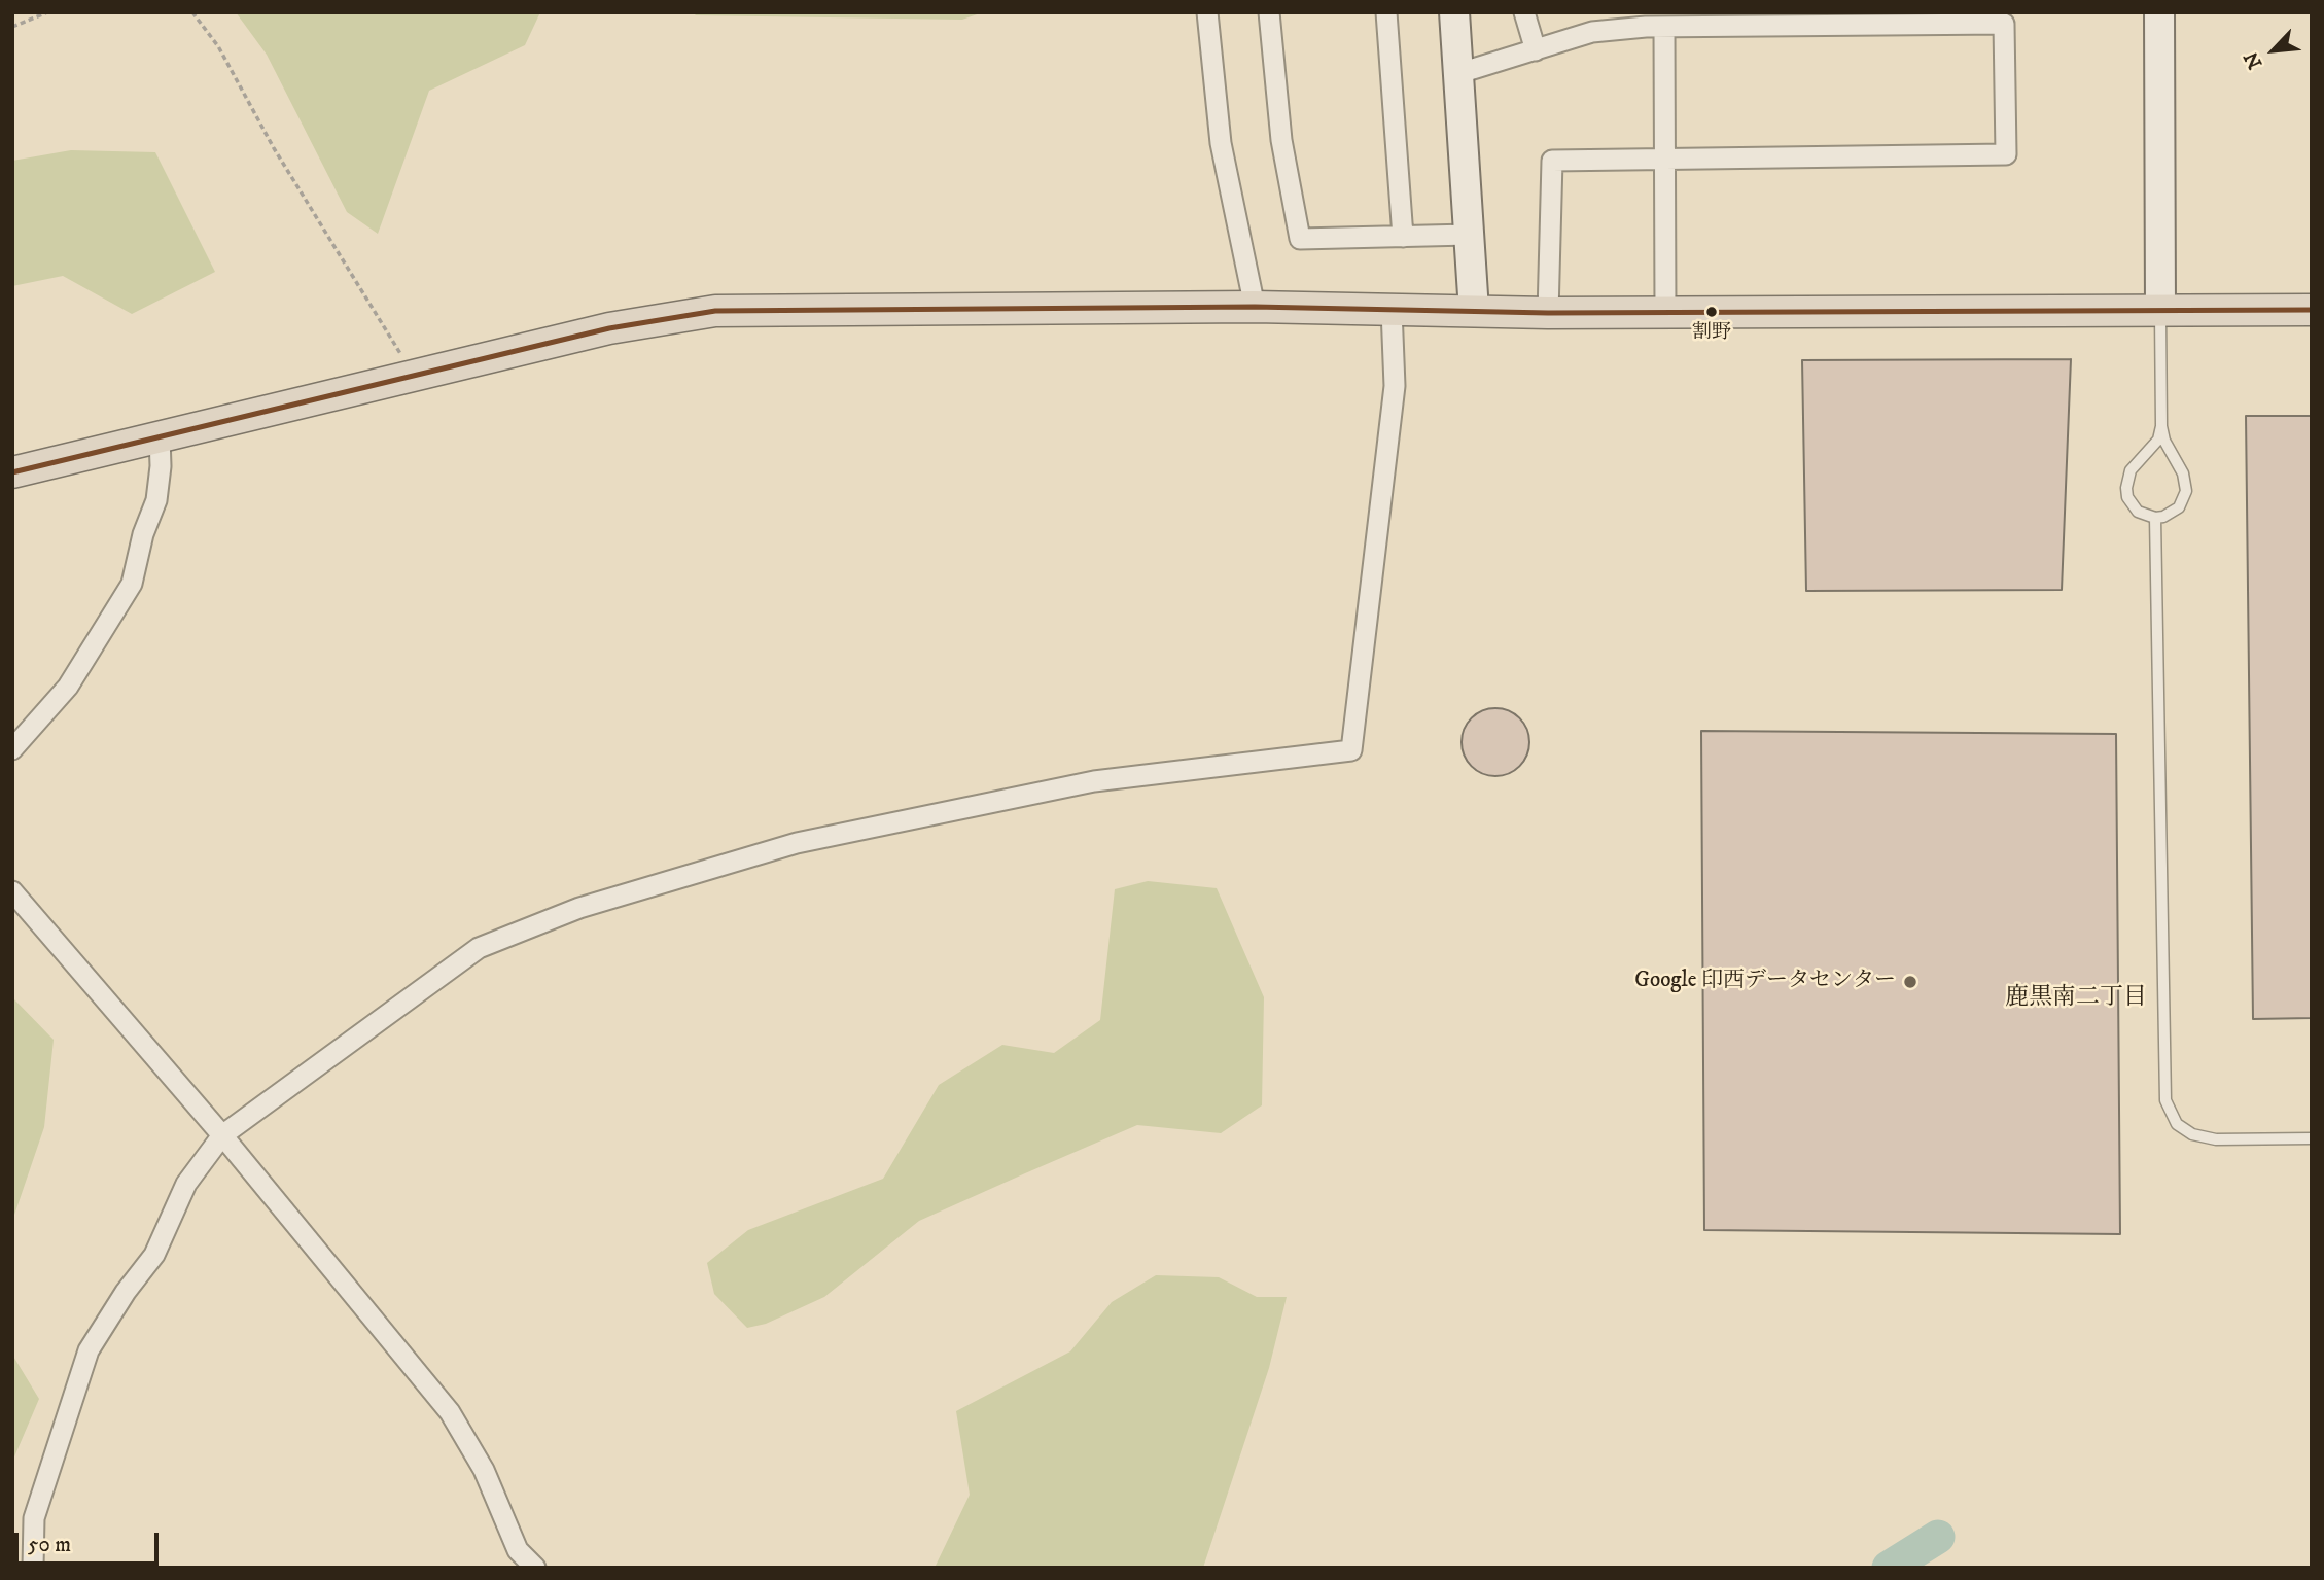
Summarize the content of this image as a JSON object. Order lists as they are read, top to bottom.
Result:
{
  "districts": ["鹿黒南二丁目"],
  "places": ["割野", "Google 印西データセンター"],
  "scale_bar": "50 m",
  "north": "bottom left"
}
